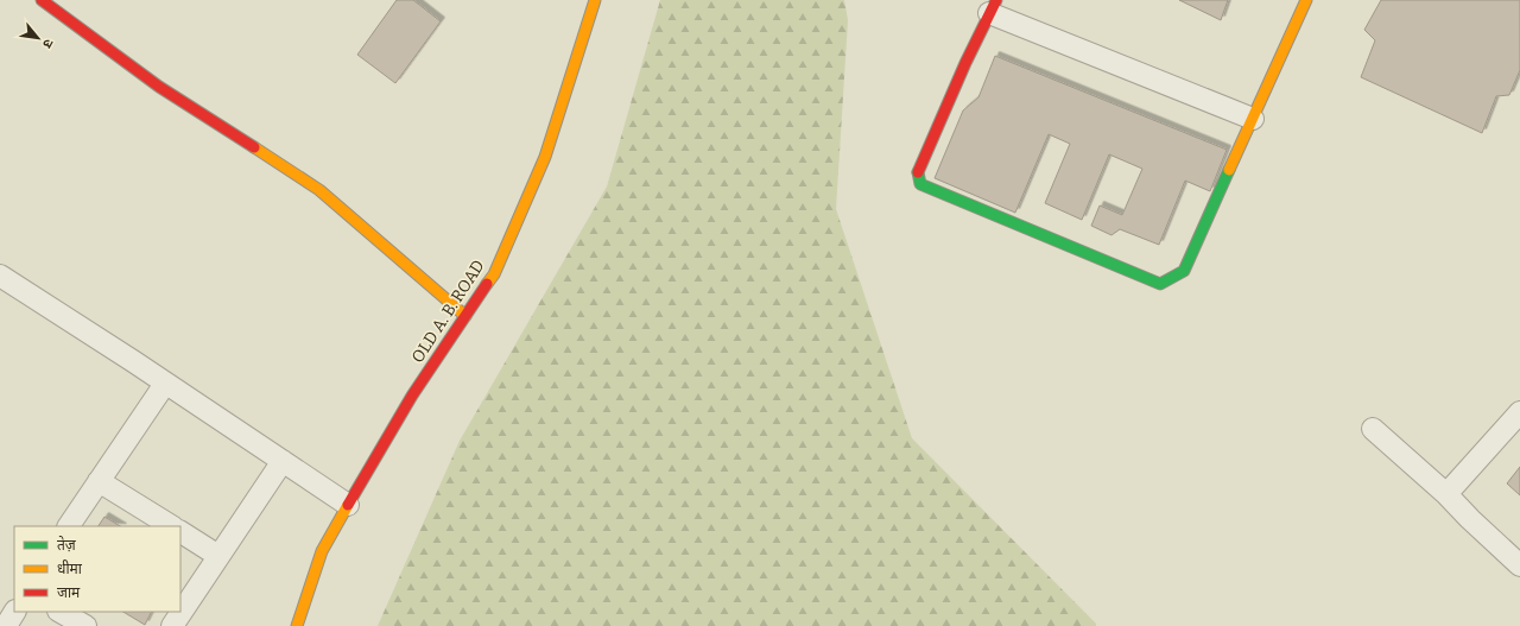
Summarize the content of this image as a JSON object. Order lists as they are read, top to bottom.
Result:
{
  "streets": {
    "street": ["OLD A. B. ROAD"]
  },
  "legend": ["तेज़", "धीमा", "जाम"],
  "north": "bottom right"
}
